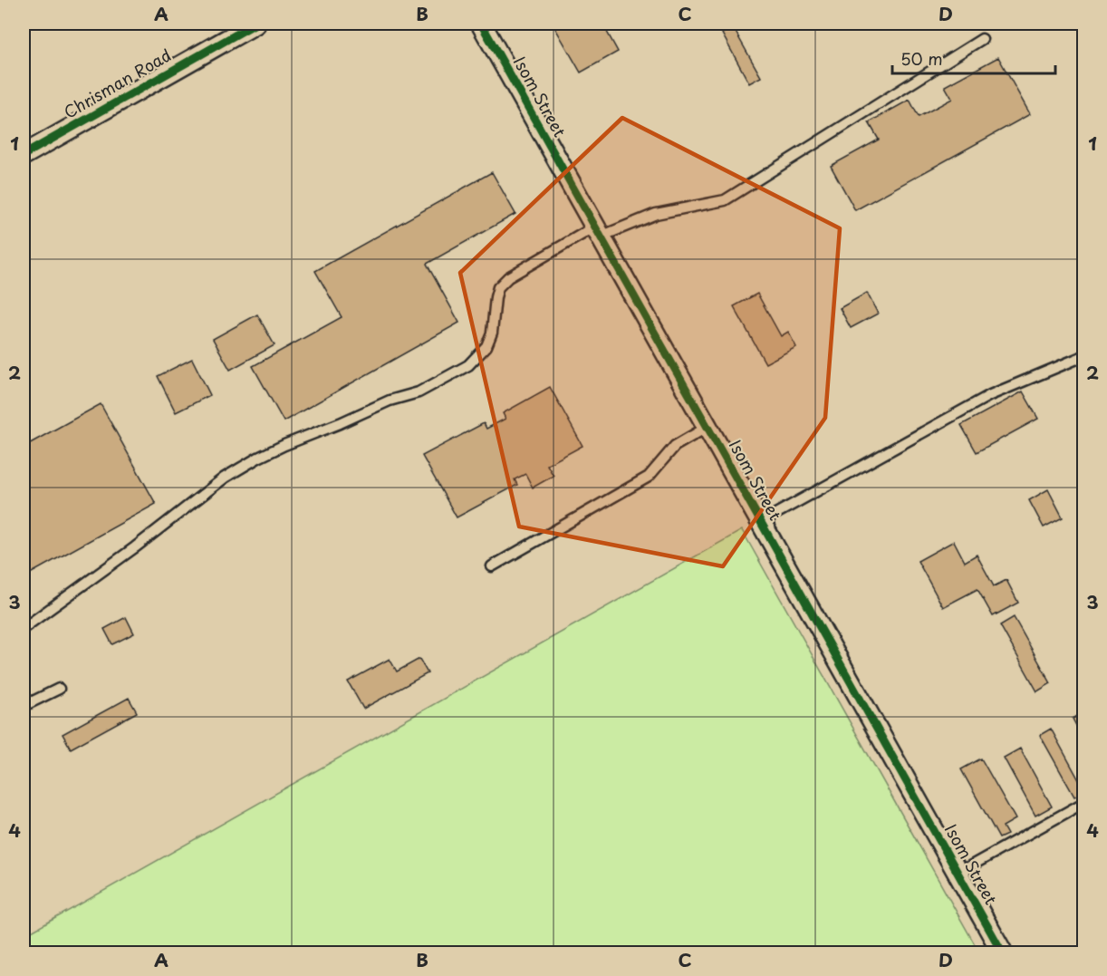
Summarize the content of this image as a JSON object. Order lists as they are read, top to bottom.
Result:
{
  "streets": {
    "street": ["Chrisman Road", "Isom Street"]
  },
  "scale_bar": "50 m",
  "grid": {
    "columns": [
      "A",
      "B",
      "C",
      "D"
    ],
    "rows": [
      "1",
      "2",
      "3",
      "4"
    ]
  }
}
